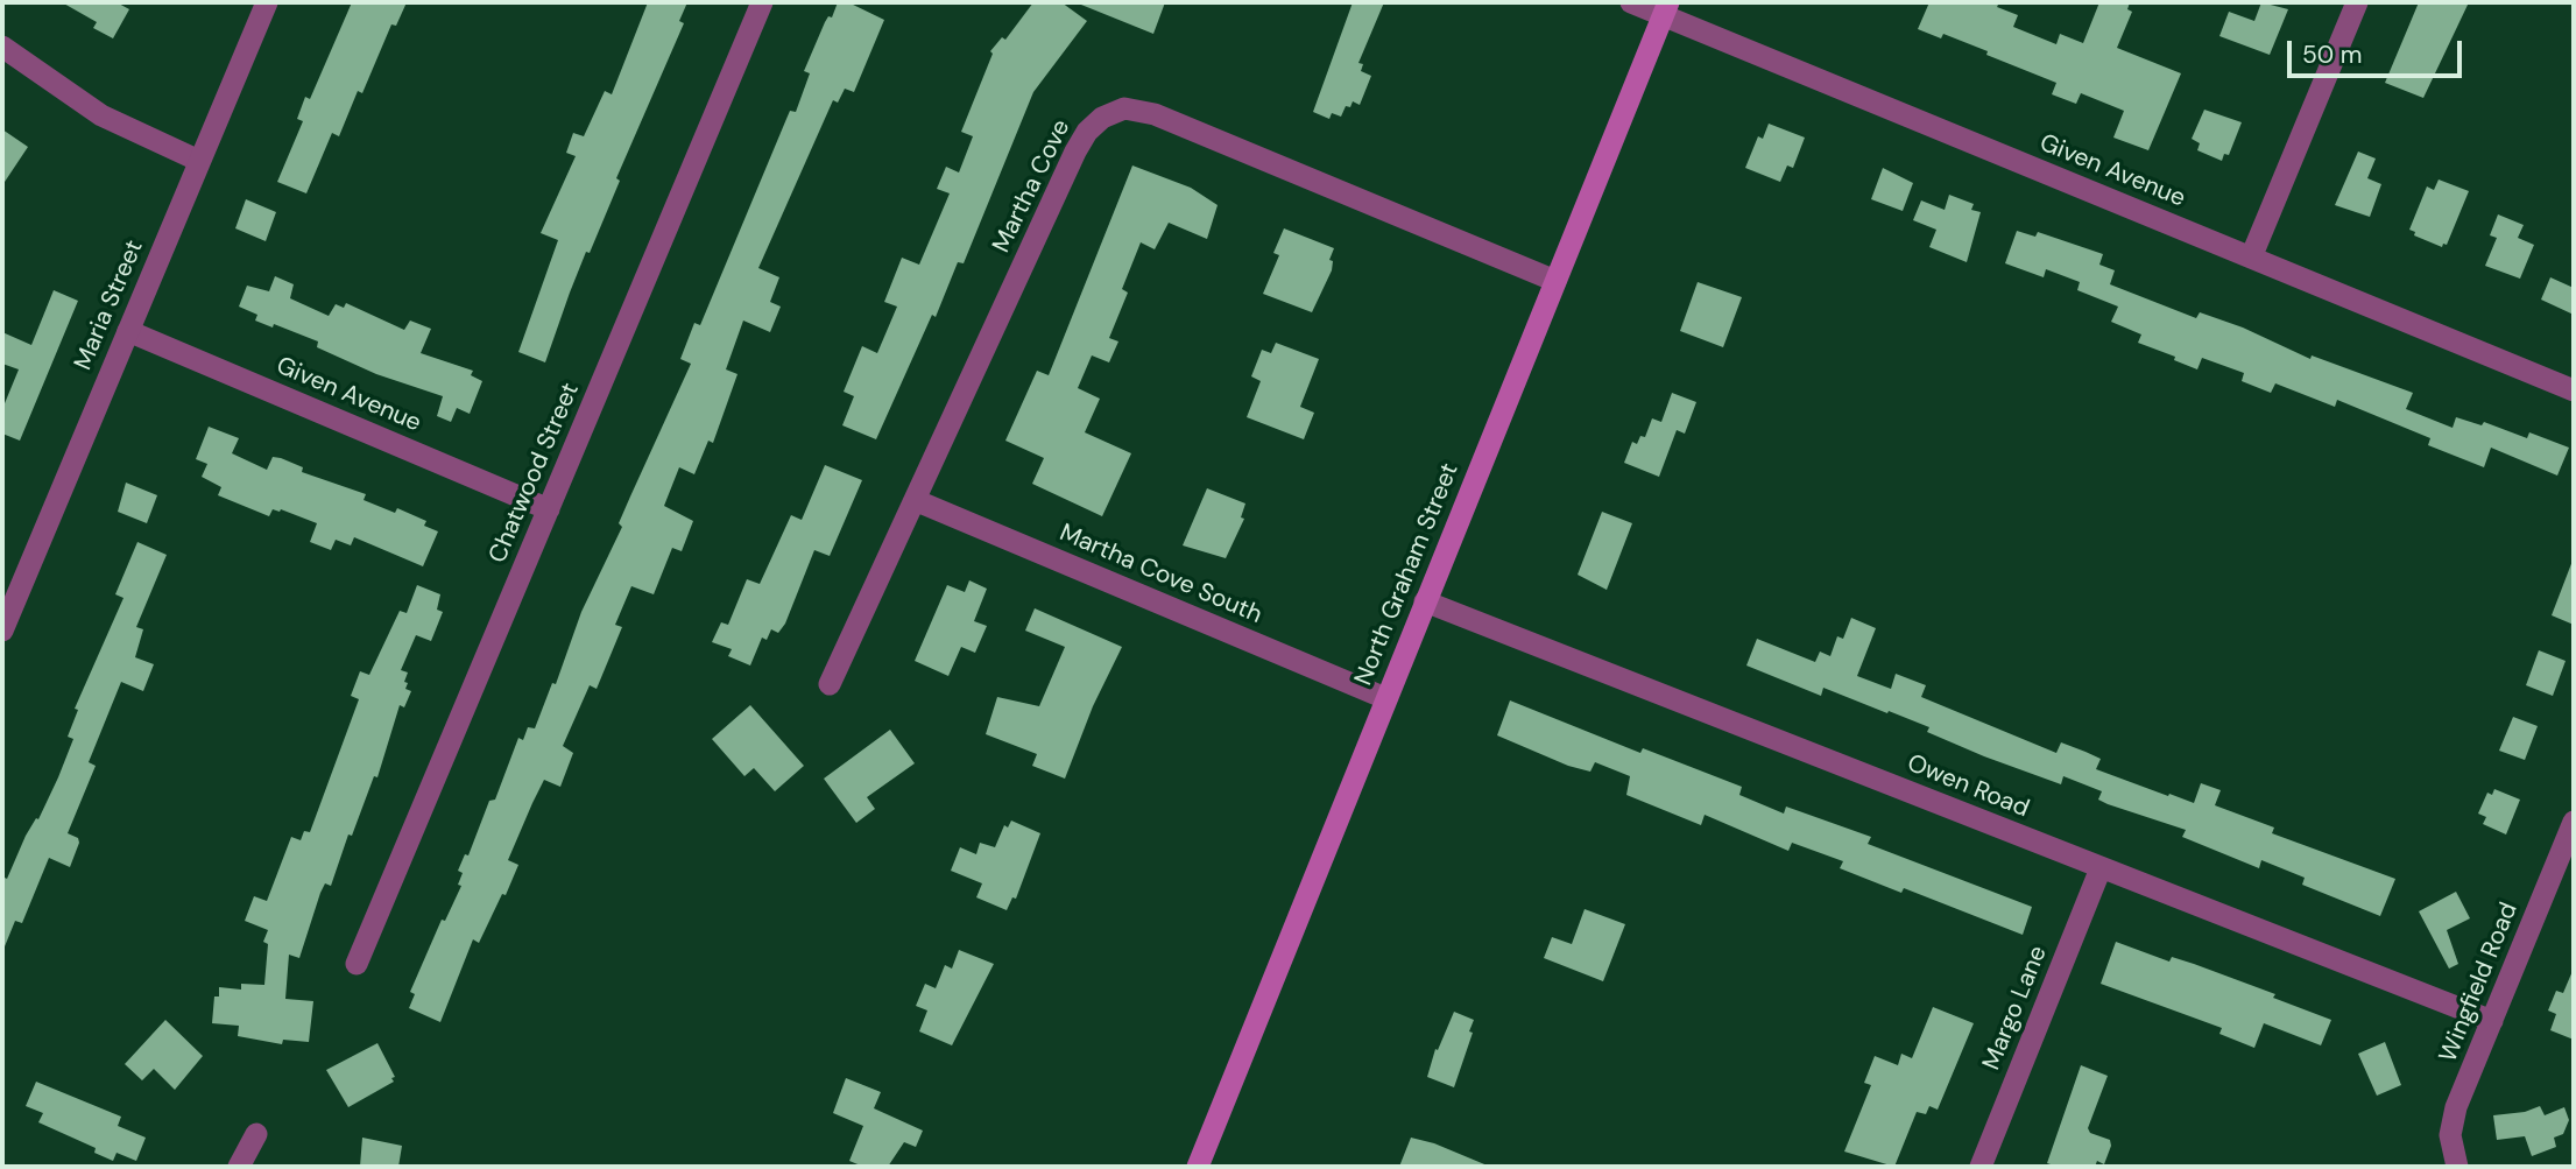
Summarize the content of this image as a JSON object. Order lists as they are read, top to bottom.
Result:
{
  "streets": {
    "main road": ["North Graham Street"],
    "street": [
      "Given Avenue",
      "Martha Cove",
      "Maria Street",
      "Chatwood Street",
      "Martha Cove South",
      "Owen Road",
      "Wingfield Road",
      "Margo Lane"
    ]
  },
  "crossings": [
    ["Given Avenue", "Maria Street"],
    ["Given Avenue", "Chatwood Street"],
    ["Given Avenue", "North Graham Street"],
    ["Martha Cove", "Martha Cove South"],
    ["Martha Cove", "North Graham Street"],
    ["Martha Cove South", "North Graham Street"],
    ["North Graham Street", "Owen Road"],
    ["Owen Road", "Wingfield Road"],
    ["Owen Road", "Margo Lane"]
  ],
  "scale_bar": "50 m"
}
